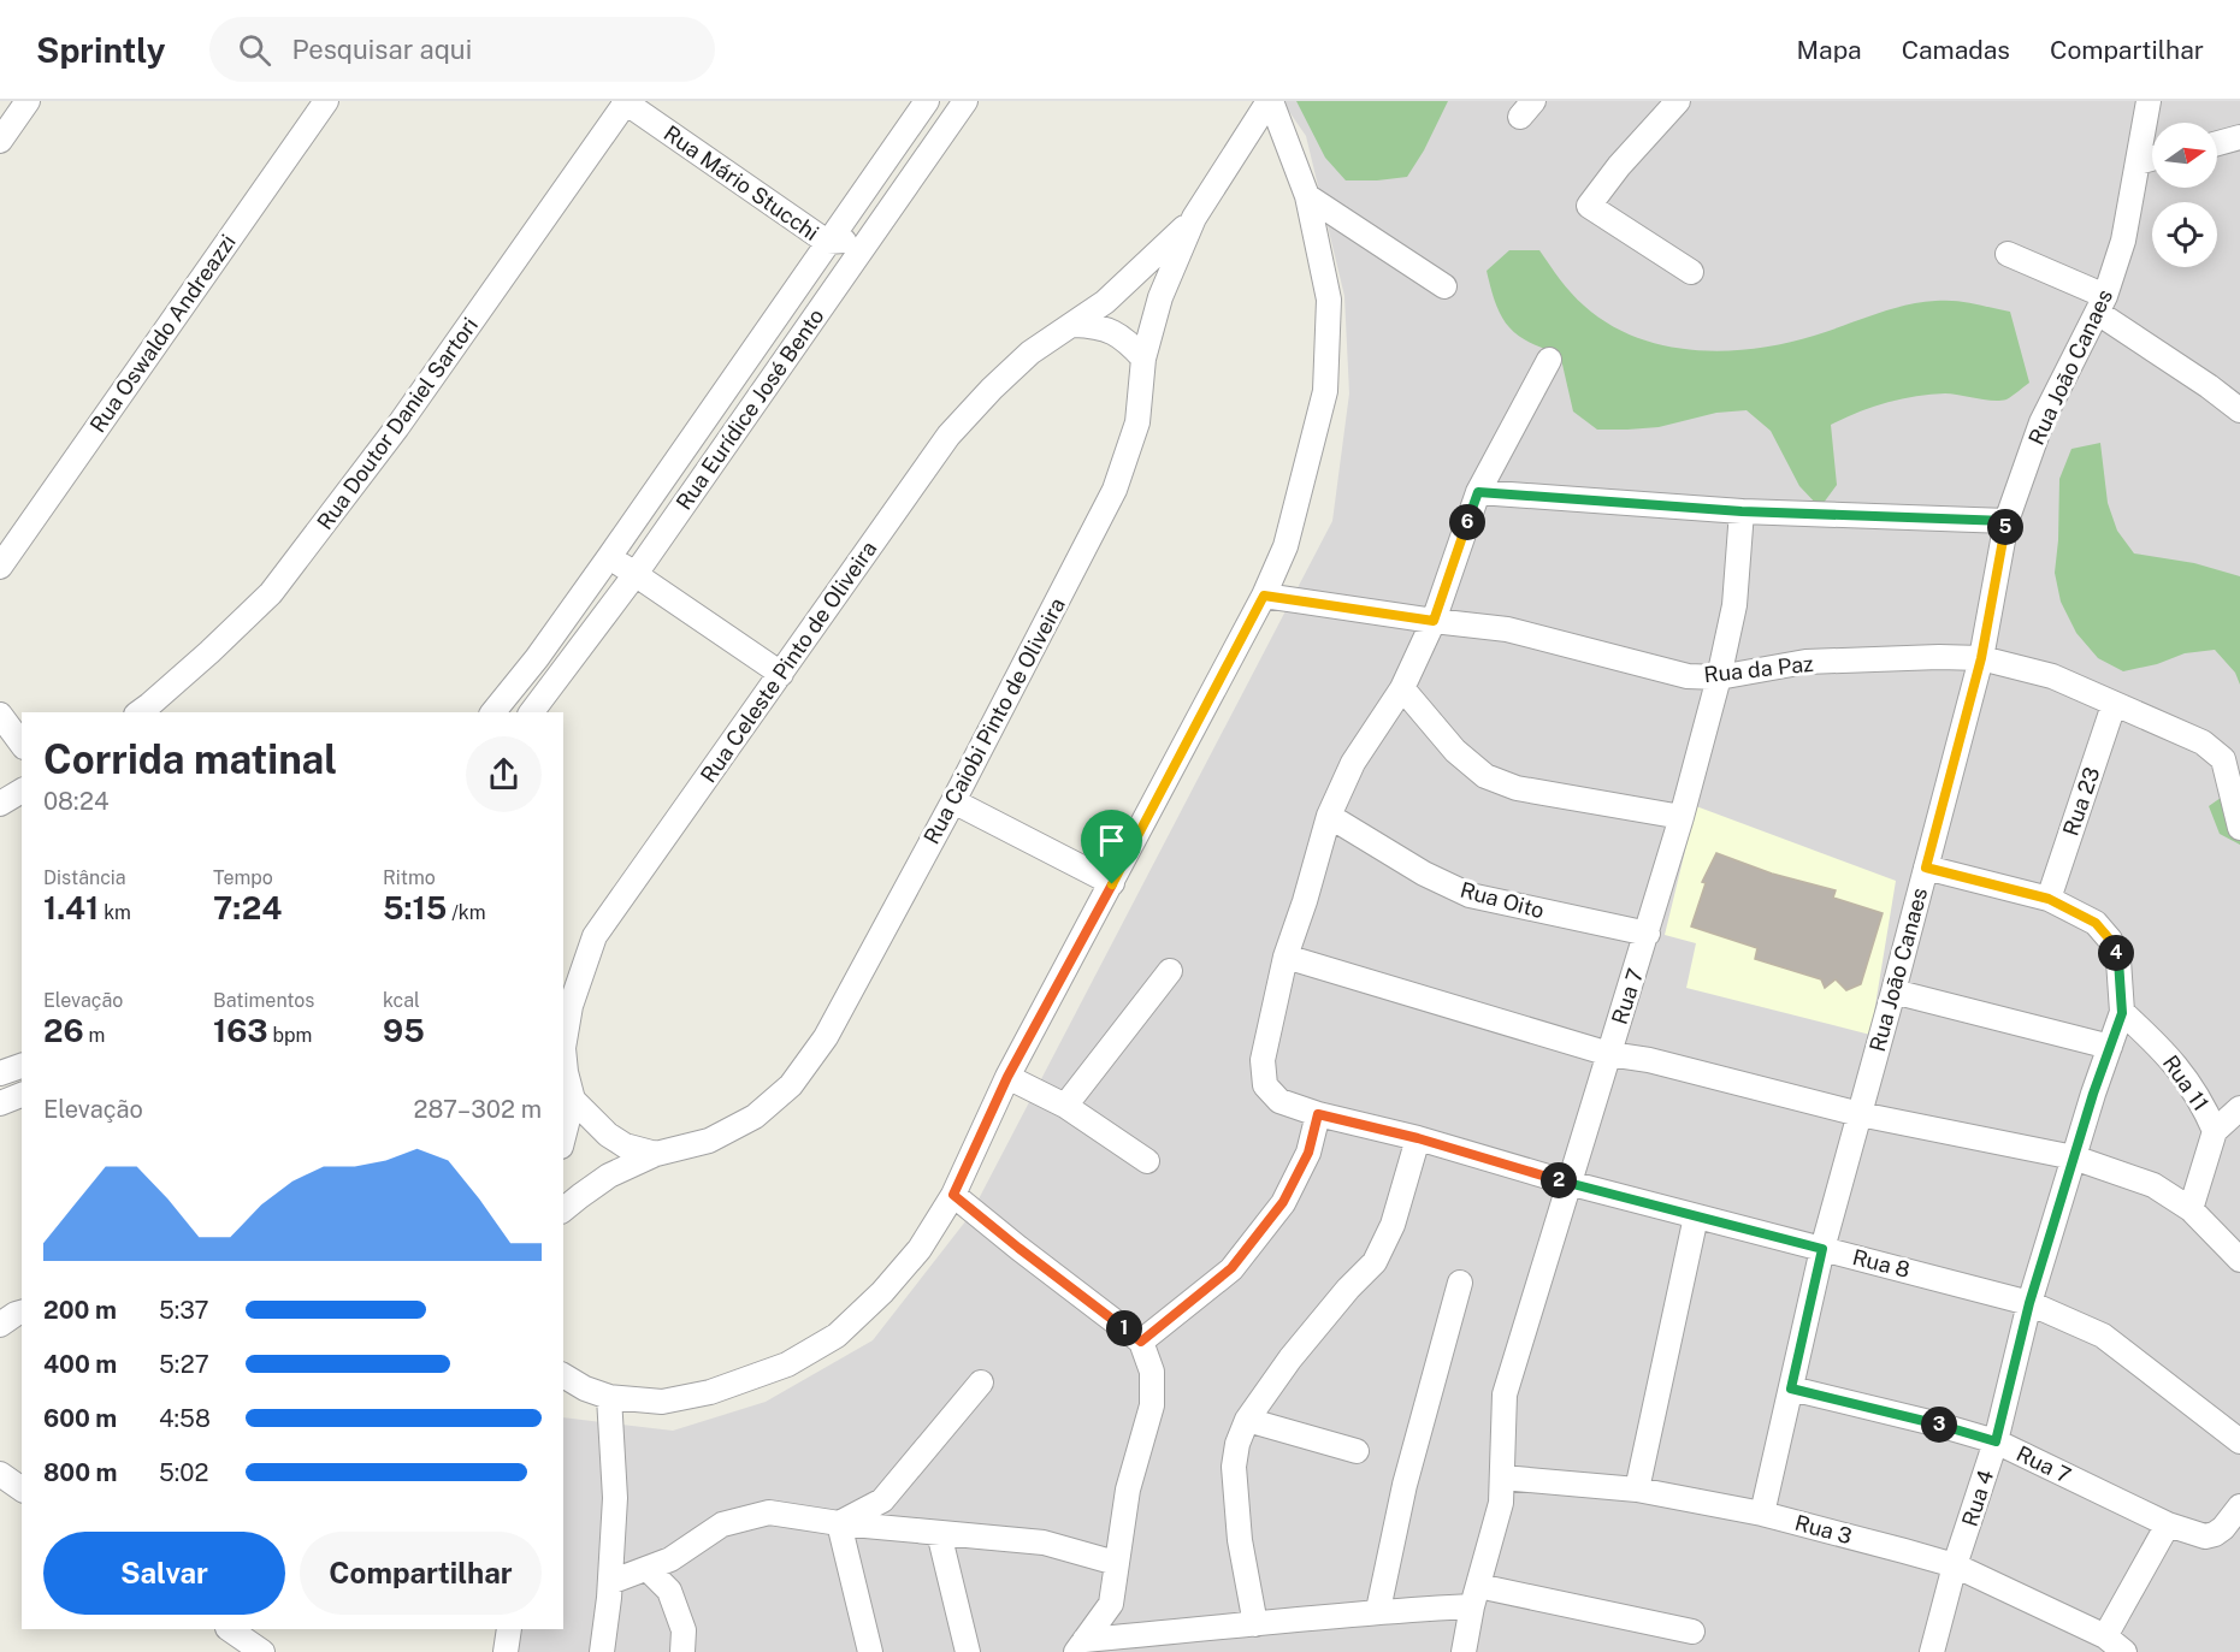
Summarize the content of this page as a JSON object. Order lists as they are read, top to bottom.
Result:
{
  "streets": {
    "street": [
      "Rua Mário Stucchi",
      "Rua Oswaldo Andreazzi",
      "Rua João Canaes",
      "Rua Eurídice José Bento",
      "Rua Doutor Daniel Sartori",
      "Rua Celeste Pinto de Oliveira",
      "Rua da Paz",
      "Rua Caiobi Pinto de Oliveira",
      "Rua 23",
      "Rua Oito",
      "Rua 7",
      "Rua 11",
      "Rua 8",
      "Rua 4",
      "Rua 3"
    ]
  },
  "crossings": [
    ["Rua Mário Stucchi", "Rua Eurídice José Bento"],
    ["Rua Mário Stucchi", "Rua Doutor Daniel Sartori"],
    ["Rua João Canaes", "Rua da Paz"],
    ["Rua João Canaes", "Rua 7"],
    ["Rua João Canaes", "Rua 8"],
    ["Rua João Canaes", "Rua 3"],
    ["Rua Celeste Pinto de Oliveira", "Rua Caiobi Pinto de Oliveira"],
    ["Rua da Paz", "Rua 23"],
    ["Rua da Paz", "Rua 7"],
    ["Rua Oito", "Rua 7"],
    ["Rua 7", "Rua 8"],
    ["Rua 7", "Rua 4"],
    ["Rua 7", "Rua 3"],
    ["Rua 11", "Rua 4"],
    ["Rua 8", "Rua 4"],
    ["Rua 4", "Rua 3"]
  ],
  "north": "right",
  "page": {
    "header": "Sprintly",
    "search": "Pesquisar aqui",
    "nav": ["Mapa", "Camadas", "Compartilhar"],
    "pins": [
      "6",
      "5",
      "4",
      "2",
      "1",
      "3"
    ],
    "heading": ["Corrida matinal", "08:24"],
    "stats": [
      ["Distância", "1.41 km"],
      ["Tempo", "7:24"],
      ["Ritmo", "5:15 /km"],
      ["Elevação", "26 m"],
      ["Batimentos", "163 bpm"],
      ["kcal", "95"]
    ],
    "chart": ["Elevação", "287–302 m"],
    "list": [
      {
        "name": "200 m",
        "note": "5:37"
      },
      {
        "name": "400 m",
        "note": "5:27"
      },
      {
        "name": "600 m",
        "note": "4:58"
      },
      {
        "name": "800 m",
        "note": "5:02"
      }
    ],
    "buttons": ["Salvar", "Compartilhar"]
  }
}
